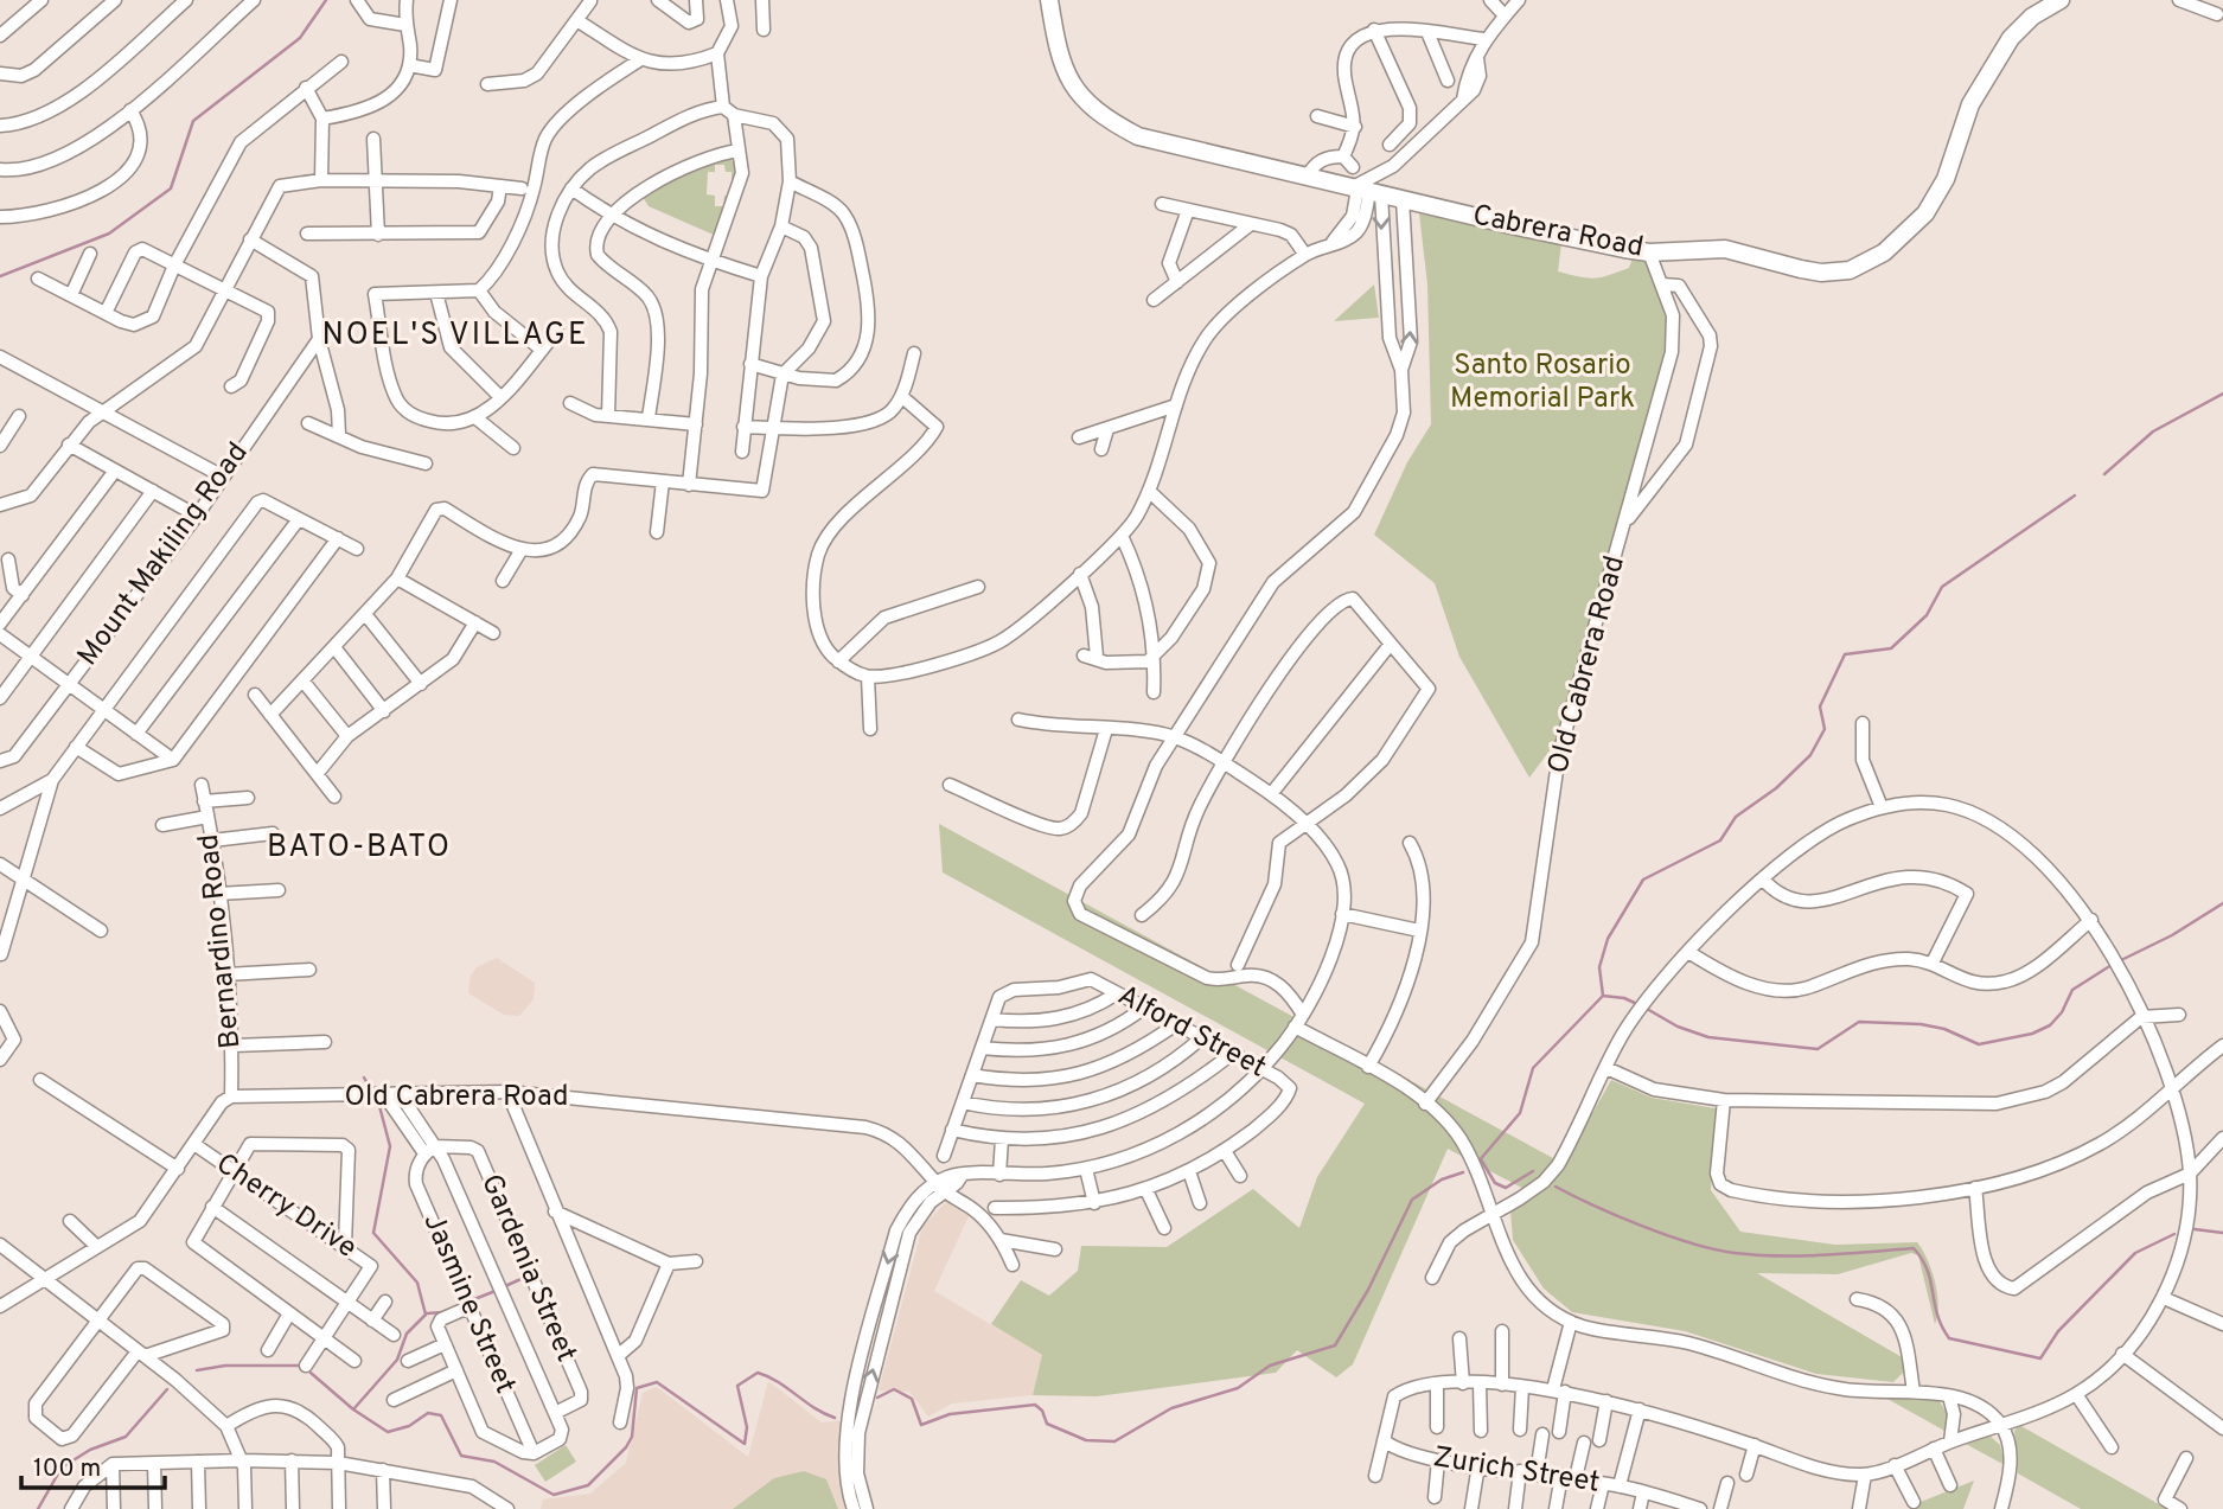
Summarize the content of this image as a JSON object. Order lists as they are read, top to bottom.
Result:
{
  "streets": {
    "main road": ["Cabrera Road"],
    "street": [
      "Mount Makiling Road",
      "Old Cabrera Road",
      "Bernardino Road",
      "Alford Street",
      "Cherry Drive",
      "Gardenia Street",
      "Jasmine Street",
      "Zurich Street"
    ]
  },
  "crossings": [
    ["Cabrera Road", "Old Cabrera Road"],
    ["Old Cabrera Road", "Bernardino Road"],
    ["Gardenia Street", "Jasmine Street"]
  ],
  "districts": ["NOEL'S VILLAGE", "BATO-BATO"],
  "parks": ["Santo Rosario Memorial Park"],
  "scale_bar": "100 m"
}
